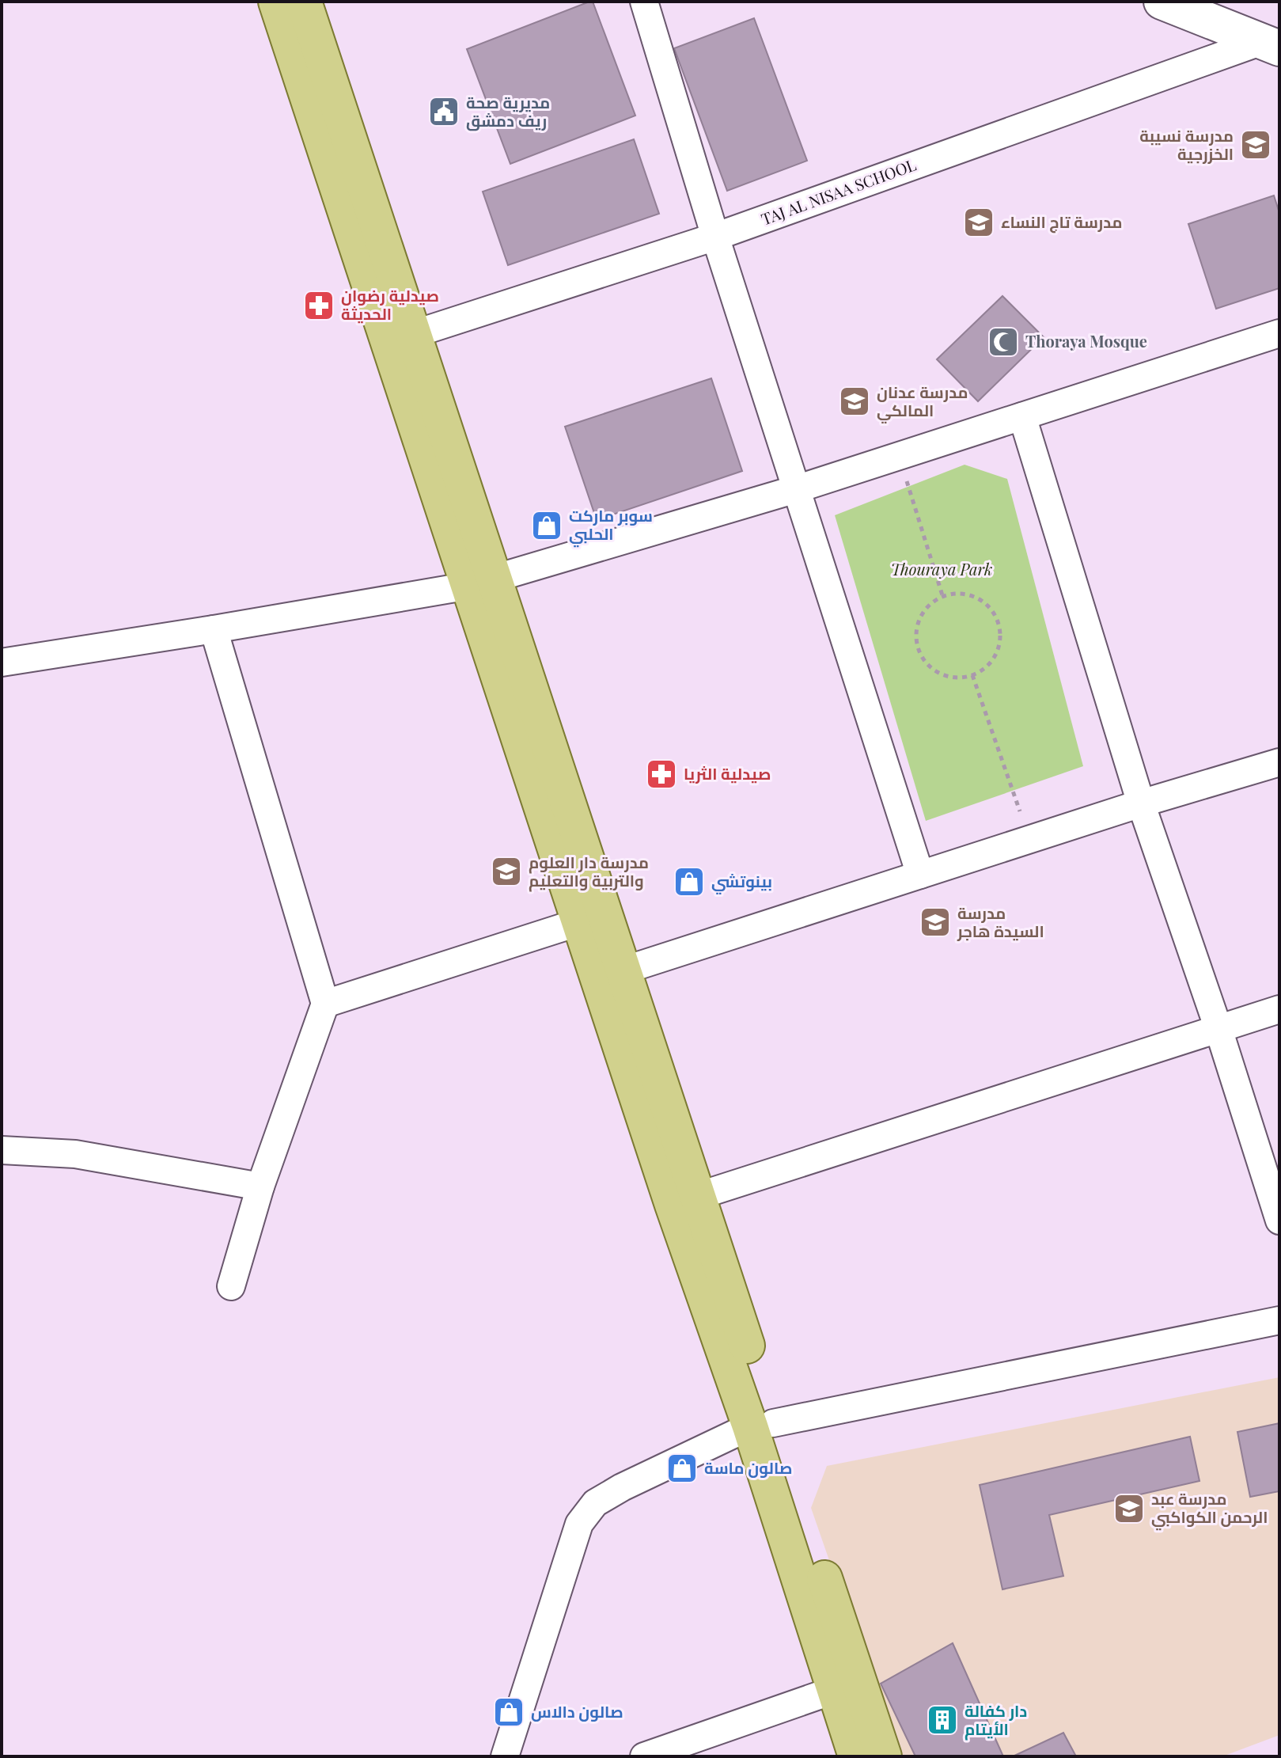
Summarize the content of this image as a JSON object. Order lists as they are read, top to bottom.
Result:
{
  "streets": {
    "street": ["TAJ AL NISAA SCHOOL"]
  },
  "parks": ["Thouraya Park"],
  "places": {
    "public building": ["مديرية صحة ريف دمشق"],
    "school or university": [
      "مدرسة نسيبة الخزرجية",
      "مدرسة تاج النساء",
      "مدرسة عدنان المالكي",
      "مدرسة دار العلوم والتربية والتعليم",
      "مدرسة السيدة هاجر",
      "مدرسة عبد الرحمن الكواكبي"
    ],
    "pharmacy": ["صيدلية رضوان الحديثة", "صيدلية الثريا"],
    "mosque": ["Thoraya Mosque"],
    "shop": [
      "سوبر ماركت الحلبي",
      "بينوتشي",
      "صالون ماسة",
      "صالون دالاس"
    ],
    "building": ["دار كفالة الأيتام"]
  }
}
